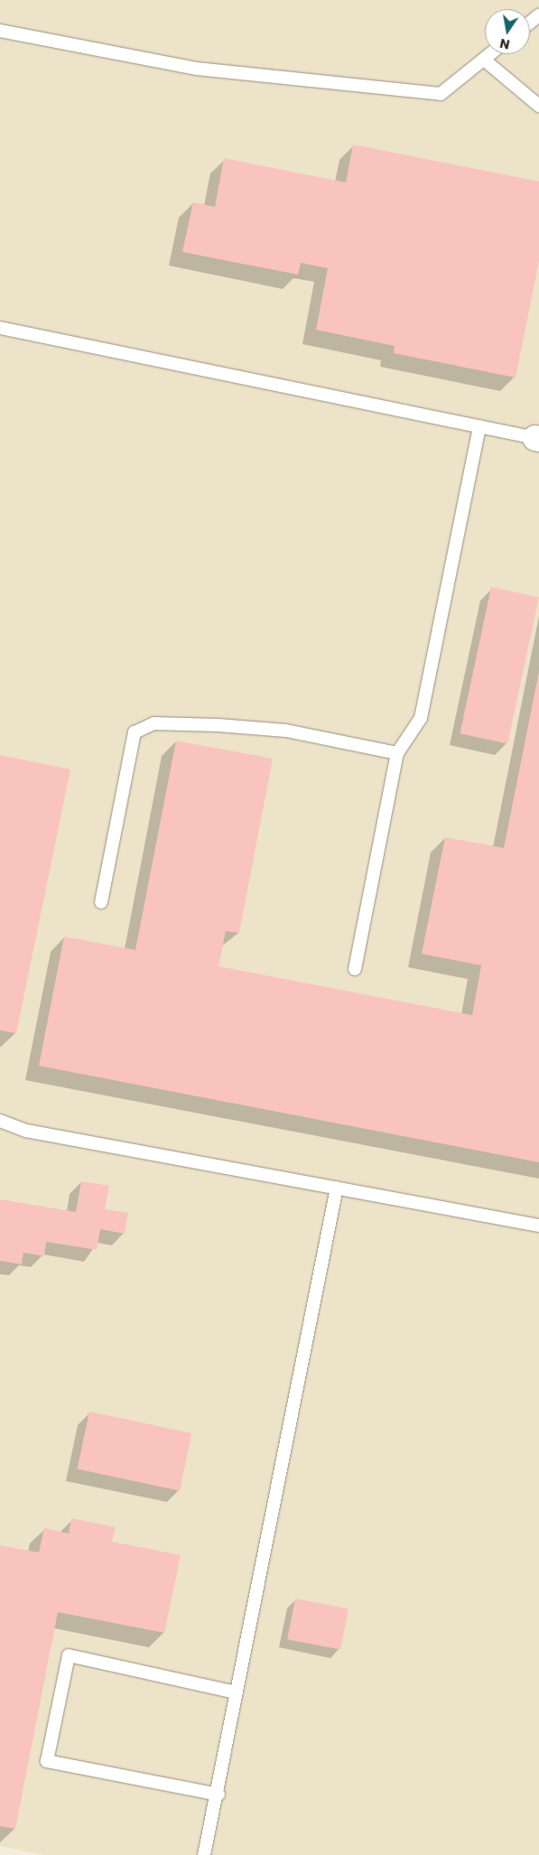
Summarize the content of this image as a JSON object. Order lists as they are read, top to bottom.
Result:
{
  "north": "bottom"
}
